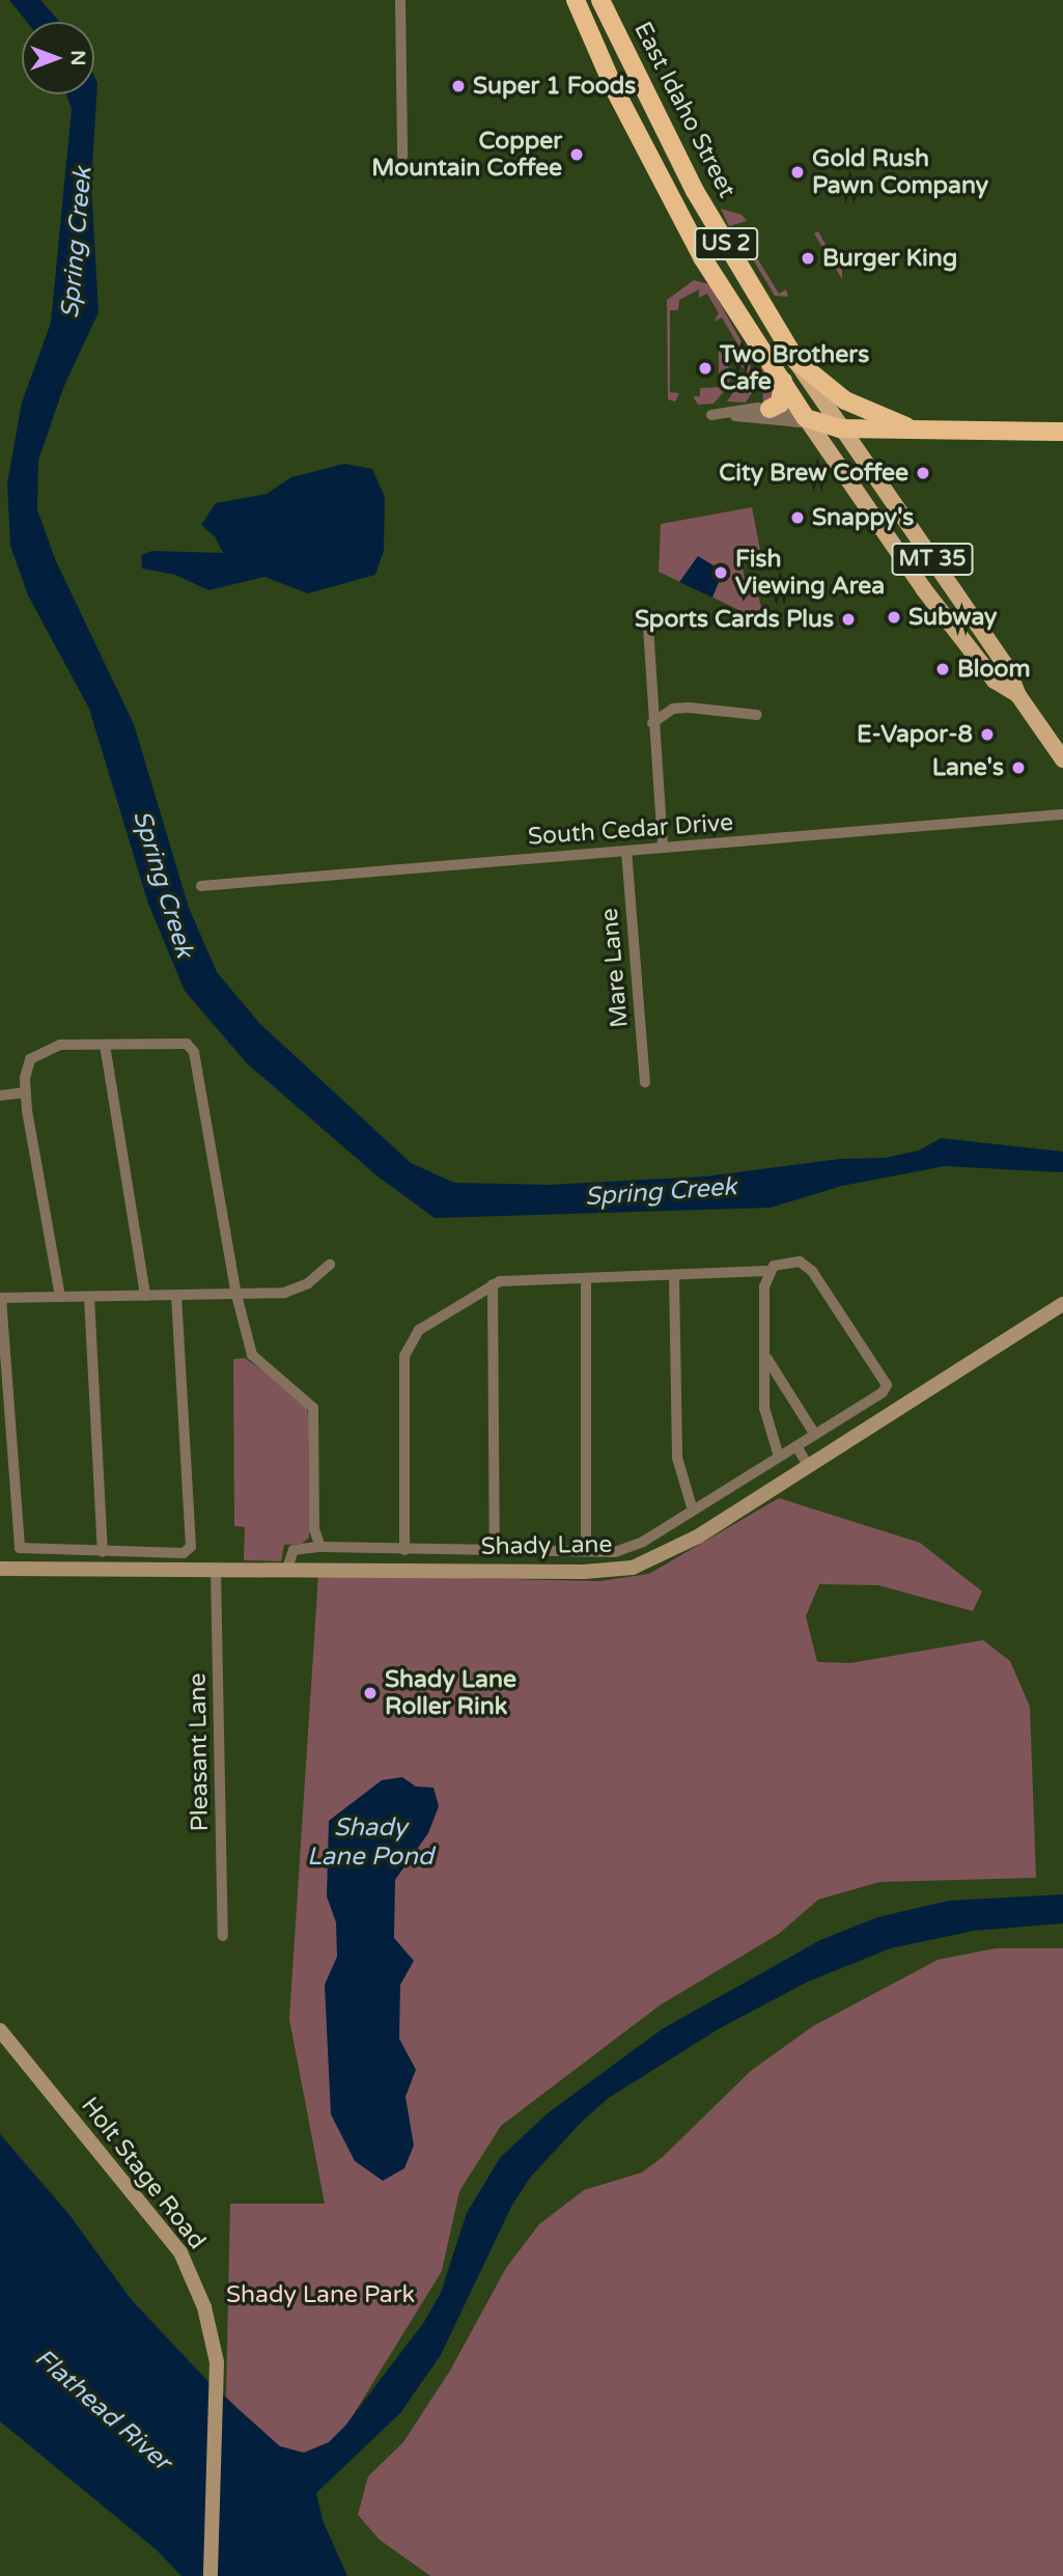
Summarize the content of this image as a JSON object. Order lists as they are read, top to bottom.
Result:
{
  "streets": {
    "highway": ["East Idaho Street", "US 2"],
    "main road": ["MT 35", "Shady Lane", "Holt Stage Road"],
    "street": ["South Cedar Drive", "Mare Lane", "Pleasant Lane"]
  },
  "crossings": [
    ["East Idaho Street", "US 2"],
    ["East Idaho Street", "MT 35"],
    ["US 2", "MT 35"],
    ["South Cedar Drive", "Mare Lane"],
    ["Shady Lane", "Pleasant Lane"]
  ],
  "water": ["Spring Creek", "Shady Lane Pond", "Flathead River"],
  "parks": ["Shady Lane Park"],
  "places": [
    "Super 1 Foods",
    "Copper Mountain Coffee",
    "Gold Rush Pawn Company",
    "Burger King",
    "Two Brothers Cafe",
    "City Brew Coffee",
    "Snappy's",
    "Fish Viewing Area",
    "Subway",
    "Sports Cards Plus",
    "Bloom",
    "E-Vapor-8",
    "Lane's",
    "Shady Lane Roller Rink"
  ],
  "north": "right"
}
